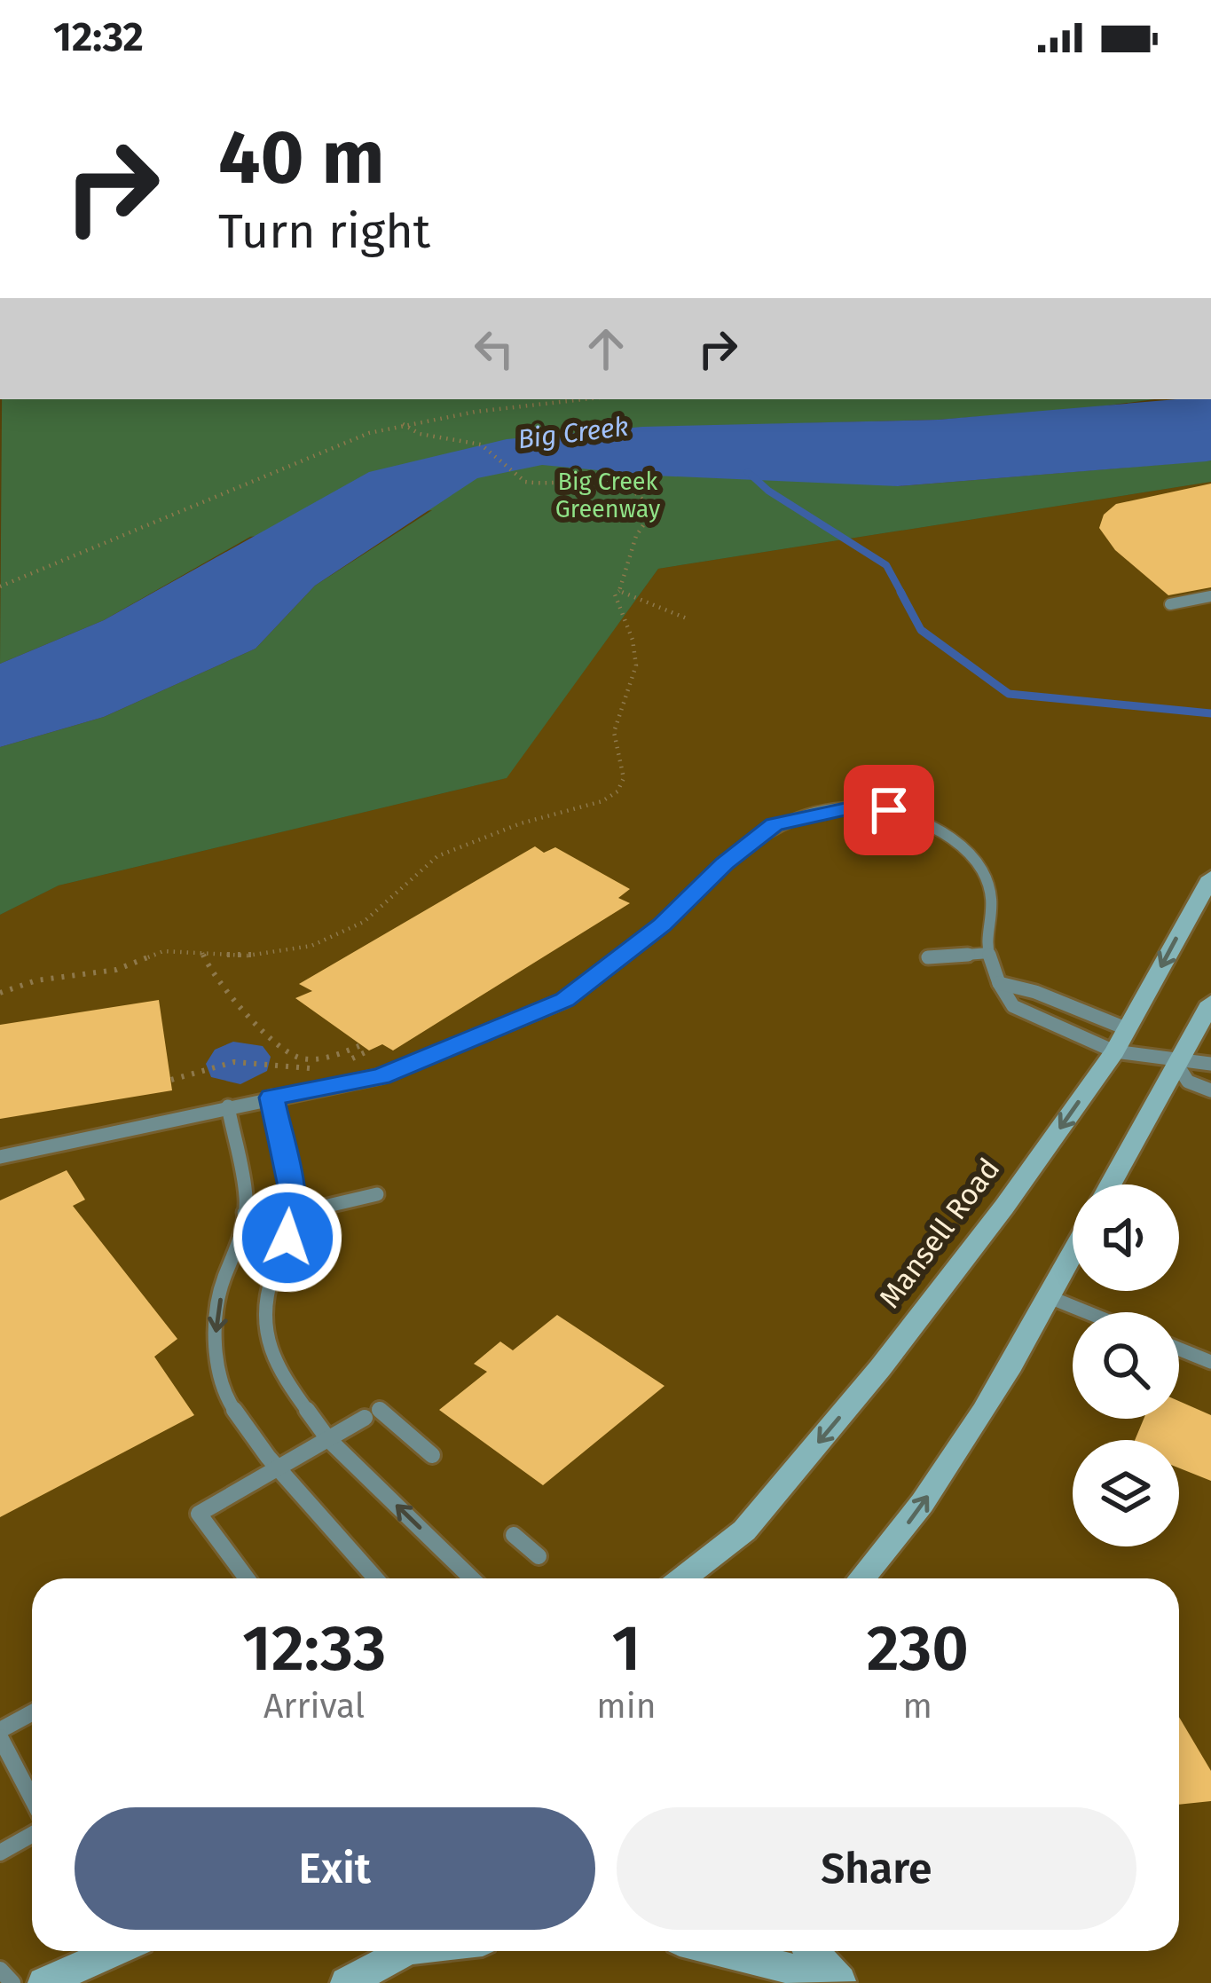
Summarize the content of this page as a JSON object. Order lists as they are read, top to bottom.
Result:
{
  "streets": {
    "main road": ["Mansell Road"]
  },
  "water": ["Big Creek"],
  "parks": ["Big Creek Greenway"],
  "page": {
    "status": "12:32",
    "turn": ["40 m", "Turn right"],
    "eta": [
      "12:33",
      "Arrival",
      "1",
      "min",
      "230",
      "m"
    ],
    "buttons": ["Exit", "Share"]
  }
}
